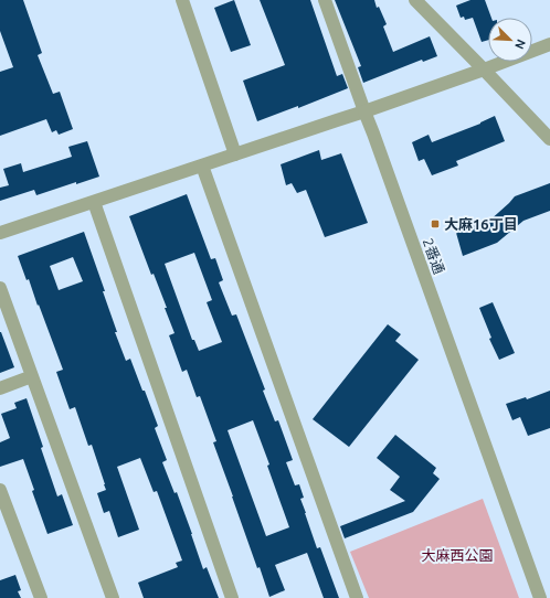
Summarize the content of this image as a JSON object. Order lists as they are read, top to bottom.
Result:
{
  "streets": {
    "street": ["2番通"]
  },
  "parks": ["大麻西公園"],
  "places": {
    "transit": ["大麻16丁目"]
  },
  "north": "bottom right"
}
